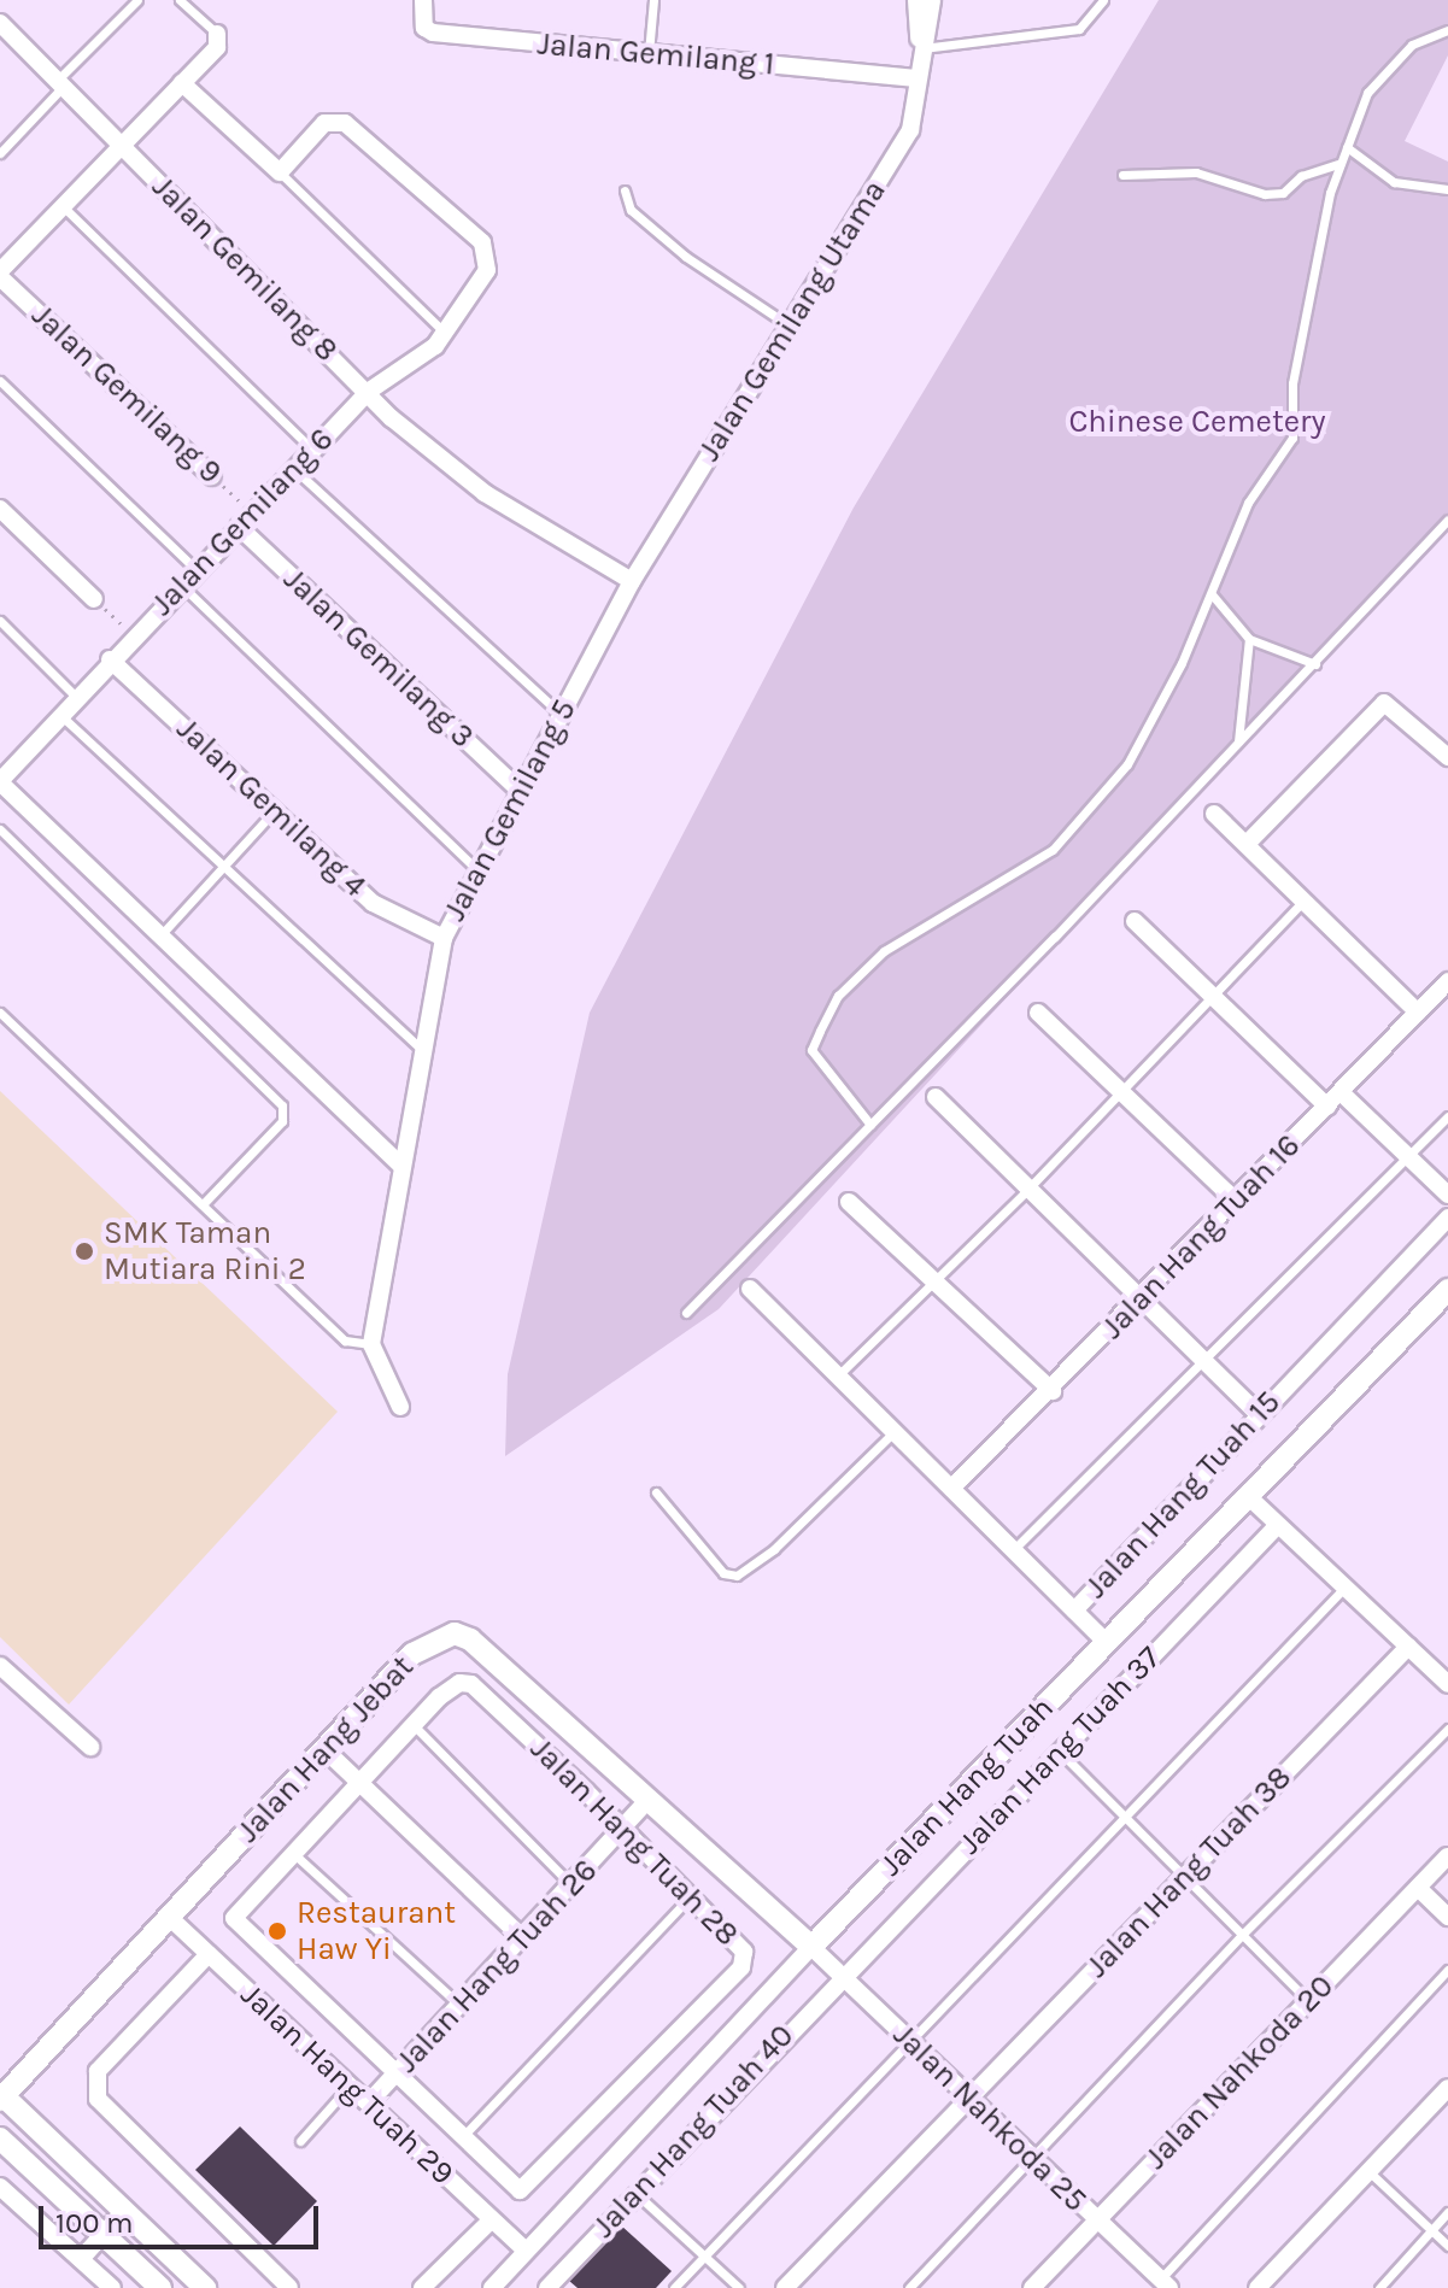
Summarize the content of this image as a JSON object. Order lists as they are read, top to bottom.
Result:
{
  "streets": {
    "street": [
      "Jalan Gemilang 1",
      "Jalan Gemilang 8",
      "Jalan Gemilang Utama",
      "Jalan Gemilang 9",
      "Jalan Gemilang 6",
      "Jalan Gemilang 3",
      "Jalan Gemilang 4",
      "Jalan Gemilang 5",
      "Jalan Hang Tuah 16",
      "Jalan Hang Tuah 15",
      "Jalan Hang Jebat",
      "Jalan Hang Tuah 37",
      "Jalan Hang Tuah",
      "Jalan Hang Tuah 28",
      "Jalan Hang Tuah 38",
      "Jalan Hang Tuah 26",
      "Jalan Nahkoda 20",
      "Jalan Hang Tuah 29",
      "Jalan Nahkoda 25",
      "Jalan Hang Tuah 40"
    ]
  },
  "crossings": [
    ["Jalan Gemilang 1", "Jalan Gemilang Utama"],
    ["Jalan Gemilang 8", "Jalan Gemilang Utama"],
    ["Jalan Gemilang 8", "Jalan Gemilang 6"],
    ["Jalan Gemilang 8", "Jalan Gemilang 5"],
    ["Jalan Gemilang Utama", "Jalan Gemilang 5"],
    ["Jalan Gemilang 9", "Jalan Gemilang 6"],
    ["Jalan Gemilang 6", "Jalan Gemilang 3"],
    ["Jalan Gemilang 6", "Jalan Gemilang 4"],
    ["Jalan Gemilang 3", "Jalan Gemilang 5"],
    ["Jalan Gemilang 4", "Jalan Gemilang 5"],
    ["Jalan Hang Tuah 16", "Jalan Hang Tuah 15"],
    ["Jalan Hang Jebat", "Jalan Hang Tuah"],
    ["Jalan Hang Jebat", "Jalan Hang Tuah 26"],
    ["Jalan Hang Jebat", "Jalan Hang Tuah 29"],
    ["Jalan Hang Jebat", "Jalan Nahkoda 25"],
    ["Jalan Hang Tuah 37", "Jalan Nahkoda 25"],
    ["Jalan Hang Tuah 37", "Jalan Hang Tuah 40"],
    ["Jalan Hang Tuah", "Jalan Hang Tuah 29"],
    ["Jalan Hang Tuah", "Jalan Nahkoda 25"],
    ["Jalan Hang Tuah 28", "Jalan Hang Tuah 26"],
    ["Jalan Hang Tuah 38", "Jalan Nahkoda 25"],
    ["Jalan Hang Tuah 26", "Jalan Hang Tuah 29"],
    ["Jalan Nahkoda 20", "Jalan Nahkoda 25"],
    ["Jalan Nahkoda 25", "Jalan Hang Tuah 40"]
  ],
  "parks": ["Chinese Cemetery"],
  "places": ["SMK Taman Mutiara Rini 2", "Restaurant Haw Yi"],
  "scale_bar": "100 m"
}
